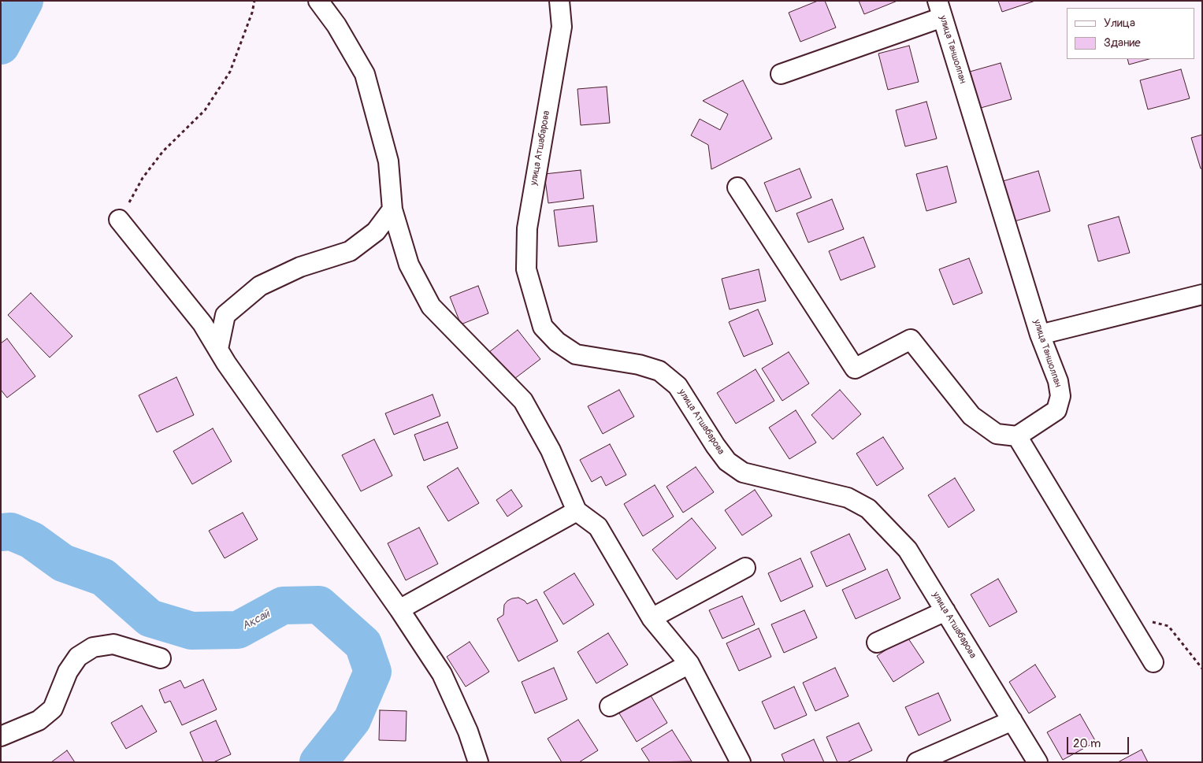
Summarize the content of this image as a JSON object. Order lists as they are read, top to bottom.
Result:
{
  "streets": {
    "street": ["улица Таншолпан", "улица Атшабарова"]
  },
  "water": ["Ақсай"],
  "legend": ["Улица", "Здание"],
  "scale_bar": "20 m"
}
